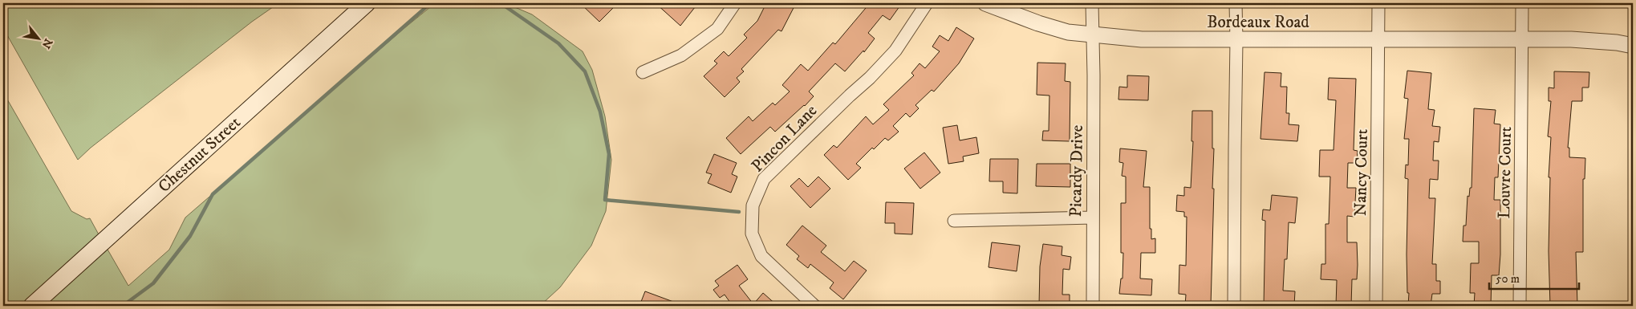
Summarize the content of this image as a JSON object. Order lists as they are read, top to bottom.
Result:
{
  "streets": {
    "main road": ["Chestnut Street"],
    "street": [
      "Bordeaux Road",
      "Pincon Lane",
      "Picardy Drive",
      "Nancy Court",
      "Louvre Court"
    ]
  },
  "crossings": [
    ["Bordeaux Road", "Picardy Drive"],
    ["Bordeaux Road", "Nancy Court"],
    ["Bordeaux Road", "Louvre Court"]
  ],
  "scale_bar": "50 m",
  "north": "bottom right"
}
